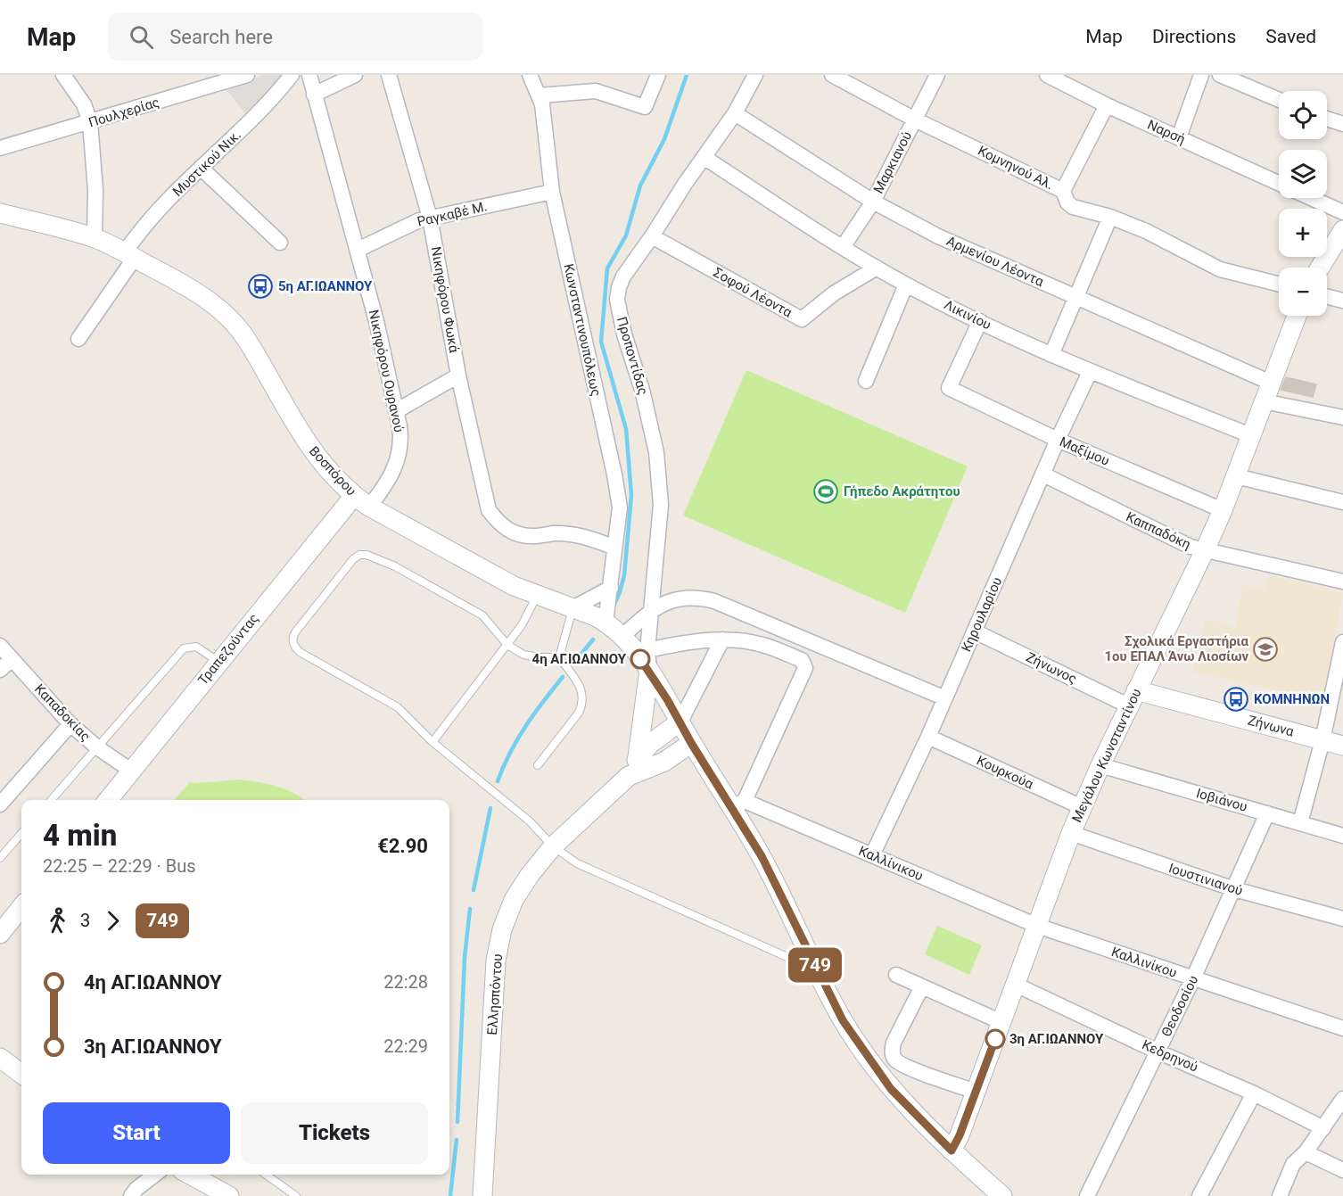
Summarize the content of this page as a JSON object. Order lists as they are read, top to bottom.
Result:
{
  "streets": {
    "street": [
      "Πουλχερίας",
      "Ναρσή",
      "Μαρκιανού",
      "Μυστικού Νικ.",
      "Κομνηνού Αλ.",
      "Ραγκαβέ Μ.",
      "Αρμενίου Λέοντα",
      "Σοφού Λέοντα",
      "Νικηφόρου Φωκά",
      "Λικινίου",
      "Κωνσταντινουπόλεως",
      "Προποντίδας",
      "Νικηφόρου Ουρανού",
      "Μαξίμου",
      "Βοσπόρου",
      "Καππαδόκη",
      "Κηρουλαρίου",
      "Τραπεζούντας",
      "Ζήνωνος",
      "Καπαδοκίας",
      "Ζήνωνα",
      "Μεγάλου Κωνσταντίνου",
      "Κουρκούα",
      "Ιοβιάνου",
      "Καλλίνικου",
      "Ιουστινιανού",
      "Καλλινίκου",
      "Ελλησπόντου",
      "Θεοδοσίου",
      "Κεδρηνού"
    ]
  },
  "crossings": [
    ["Μαρκιανού", "Κομνηνού Αλ."],
    ["Μαρκιανού", "Αρμενίου Λέοντα"],
    ["Μαρκιανού", "Λικινίου"],
    ["Μυστικού Νικ.", "Βοσπόρου"],
    ["Ραγκαβέ Μ.", "Νικηφόρου Φωκά"],
    ["Ραγκαβέ Μ.", "Κωνσταντινουπόλεως"],
    ["Ραγκαβέ Μ.", "Νικηφόρου Ουρανού"],
    ["Αρμενίου Λέοντα", "Προποντίδας"],
    ["Αρμενίου Λέοντα", "Μεγάλου Κωνσταντίνου"],
    ["Σοφού Λέοντα", "Λικινίου"],
    ["Σοφού Λέοντα", "Προποντίδας"],
    ["Νικηφόρου Φωκά", "Κωνσταντινουπόλεως"],
    ["Λικινίου", "Προποντίδας"],
    ["Λικινίου", "Μαξίμου"],
    ["Λικινίου", "Κηρουλαρίου"],
    ["Λικινίου", "Μεγάλου Κωνσταντίνου"],
    ["Κωνσταντινουπόλεως", "Βοσπόρου"],
    ["Προποντίδας", "Βοσπόρου"],
    ["Νικηφόρου Ουρανού", "Βοσπόρου"],
    ["Νικηφόρου Ουρανού", "Τραπεζούντας"],
    ["Μαξίμου", "Κηρουλαρίου"],
    ["Μαξίμου", "Μεγάλου Κωνσταντίνου"],
    ["Βοσπόρου", "Τραπεζούντας"],
    ["Βοσπόρου", "Ελλησπόντου"],
    ["Καππαδόκη", "Κηρουλαρίου"],
    ["Καππαδόκη", "Μεγάλου Κωνσταντίνου"],
    ["Κηρουλαρίου", "Ζήνωνος"],
    ["Κηρουλαρίου", "Κουρκούα"],
    ["Κηρουλαρίου", "Καλλίνικου"],
    ["Τραπεζούντας", "Καπαδοκίας"],
    ["Ζήνωνος", "Ζήνωνα"],
    ["Ζήνωνος", "Μεγάλου Κωνσταντίνου"],
    ["Ζήνωνα", "Μεγάλου Κωνσταντίνου"],
    ["Μεγάλου Κωνσταντίνου", "Κουρκούα"],
    ["Μεγάλου Κωνσταντίνου", "Ιοβιάνου"],
    ["Μεγάλου Κωνσταντίνου", "Καλλίνικου"],
    ["Μεγάλου Κωνσταντίνου", "Ιουστινιανού"],
    ["Μεγάλου Κωνσταντίνου", "Καλλινίκου"],
    ["Μεγάλου Κωνσταντίνου", "Κεδρηνού"],
    ["Ιοβιάνου", "Θεοδοσίου"],
    ["Καλλίνικου", "Καλλινίκου"],
    ["Ιουστινιανού", "Θεοδοσίου"],
    ["Καλλινίκου", "Θεοδοσίου"],
    ["Θεοδοσίου", "Κεδρηνού"]
  ],
  "places": {
    "bus stop": ["5η ΑΓ.ΙΩΑΝΝΟΥ", "ΚΟΜΝΗΝΩΝ"],
    "sports": ["Γήπεδο Ακράτητου"],
    "school or university": ["Σχολικά Εργαστήρια 1ου ΕΠΑΛ Άνω Λιοσίων"],
    "other": ["4η ΑΓ.ΙΩΑΝΝΟΥ", "3η ΑΓ.ΙΩΑΝΝΟΥ"]
  },
  "lines": ["bus line 749"],
  "page": {
    "header": "Map",
    "search": "Search here",
    "nav": ["Map", "Directions", "Saved"],
    "on_map": "749",
    "map_buttons": ["+", "−"],
    "heading": ["4 min", "22:25 – 22:29 · Bus", "€2.90"],
    "legs": ["3", "749"],
    "list": [
      {
        "name": "4η ΑΓ.ΙΩΑΝΝΟΥ",
        "value": "22:28"
      },
      {
        "name": "3η ΑΓ.ΙΩΑΝΝΟΥ",
        "value": "22:29"
      }
    ],
    "buttons": ["Start", "Tickets"]
  }
}
